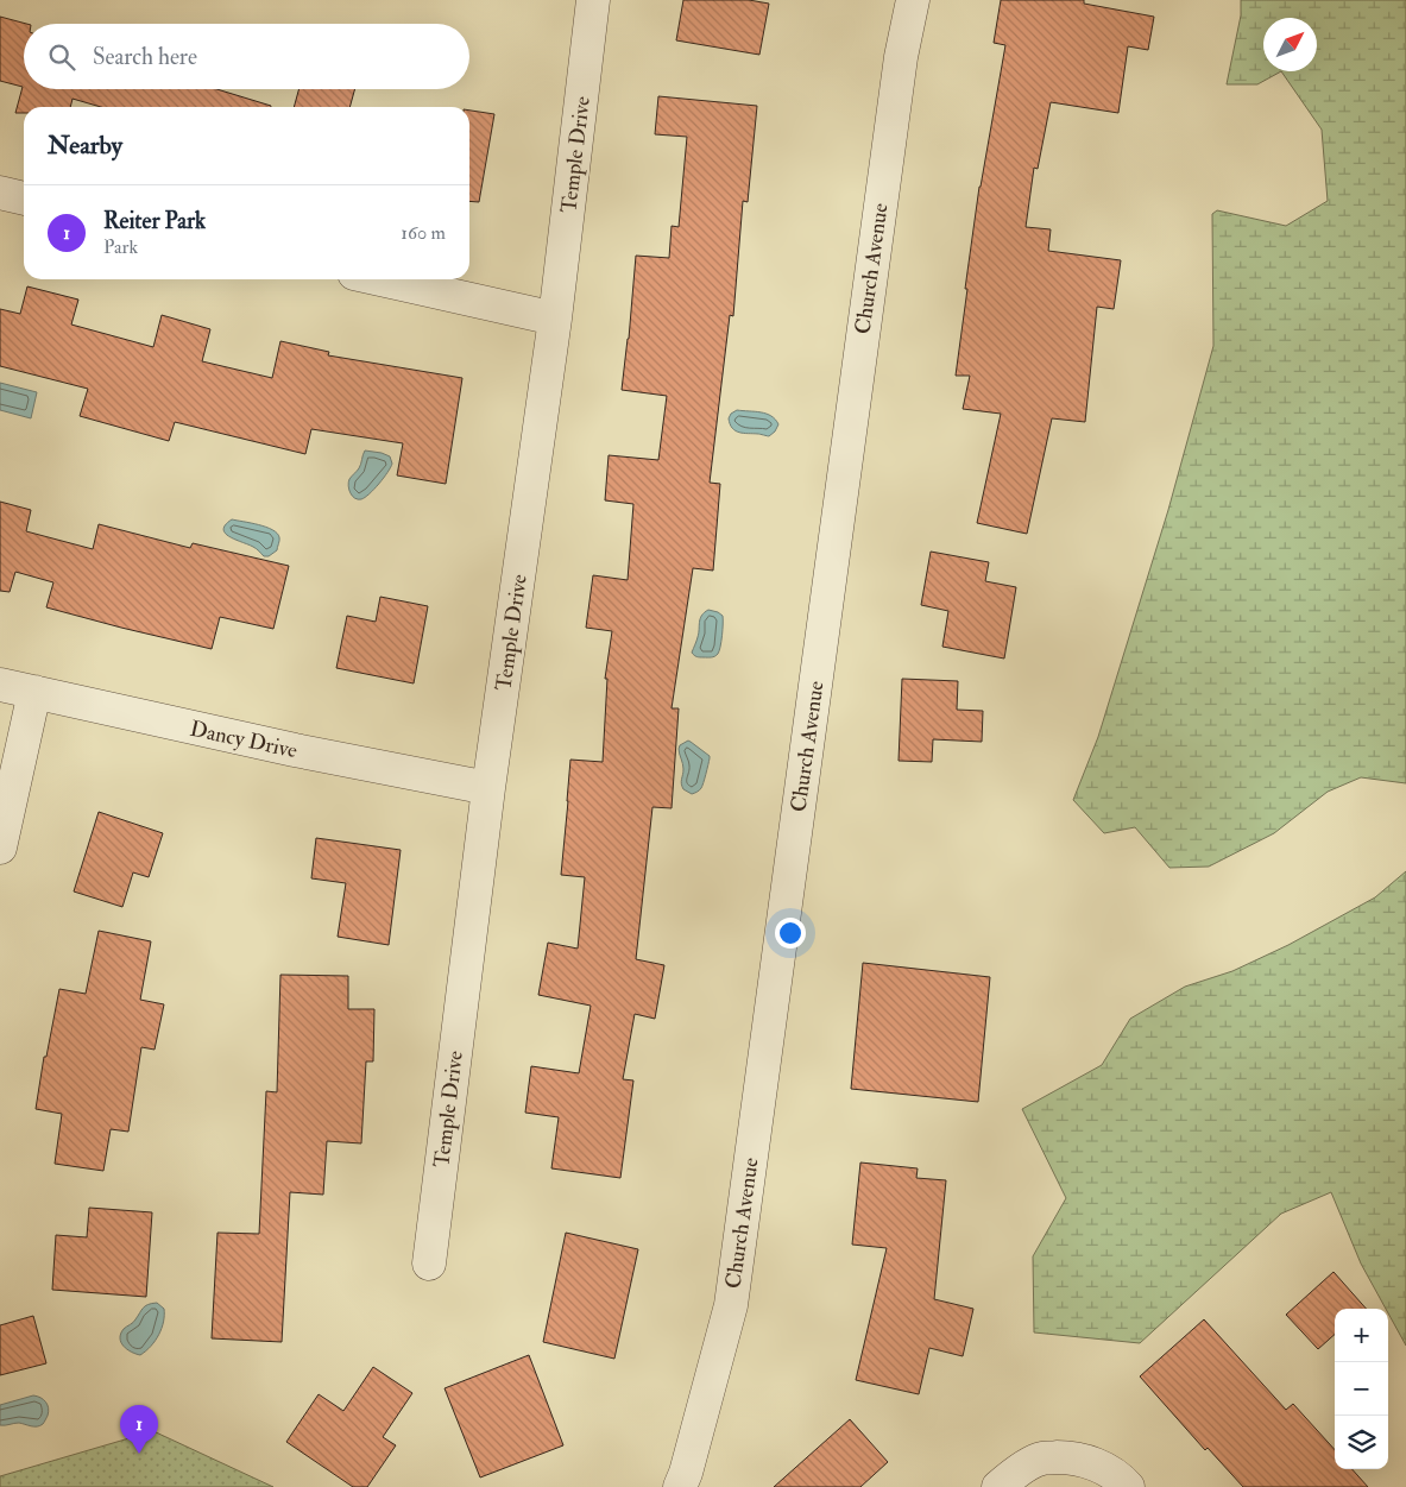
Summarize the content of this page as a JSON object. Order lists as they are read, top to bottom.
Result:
{
  "streets": {
    "street": ["Temple Drive", "Church Avenue", "Dancy Drive"]
  },
  "crossings": [
    ["Temple Drive", "Dancy Drive"]
  ],
  "north": "top right",
  "page": {
    "search": "Search here",
    "heading": "Nearby",
    "list": [
      {
        "mark": "1",
        "name": "Reiter Park",
        "note": "Park",
        "value": "160 m"
      }
    ],
    "map_buttons": ["+", "−"],
    "pins": "1"
  }
}
